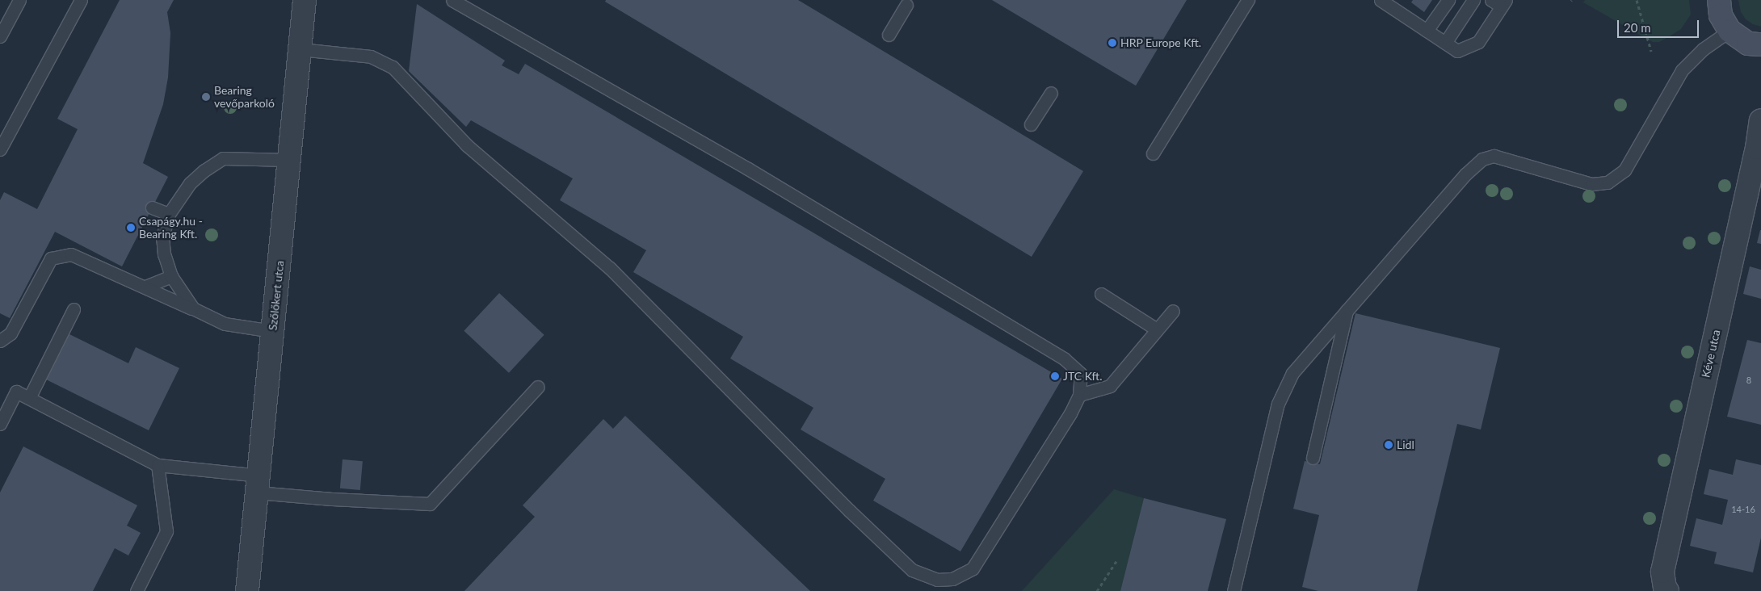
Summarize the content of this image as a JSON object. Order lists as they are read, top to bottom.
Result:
{
  "streets": {
    "street": ["Szőlőkert utca", "Kéve utca"]
  },
  "places": [
    "HRP Europe Kft.",
    "Bearing vevőparkoló",
    "Csapágy.hu - Bearing Kft.",
    "JTC Kft.",
    "Lidl"
  ],
  "house_numbers": ["8", "14-16"],
  "scale_bar": "20 m"
}
